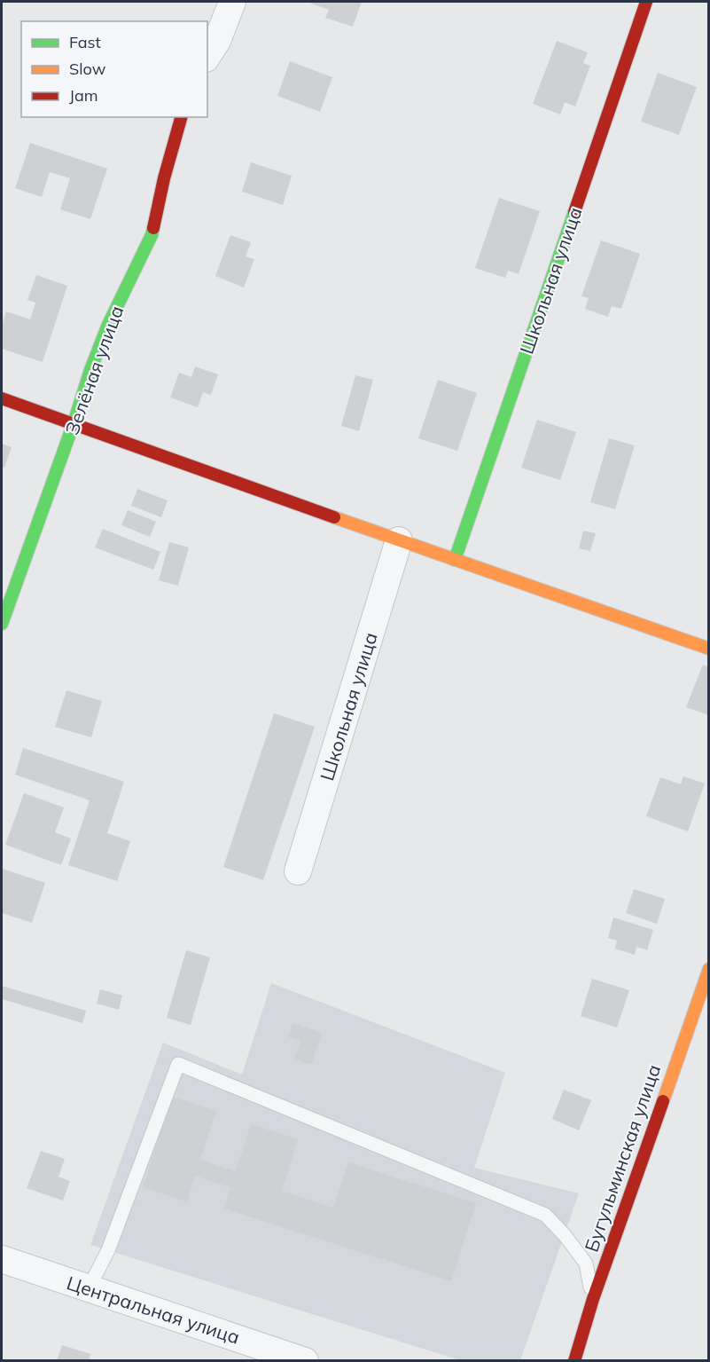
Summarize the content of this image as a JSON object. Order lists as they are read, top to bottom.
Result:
{
  "streets": {
    "street": [
      "Школьная улица",
      "Зелёная улица",
      "Бугульминская улица",
      "Центральная улица"
    ]
  },
  "legend": ["Fast", "Slow", "Jam"]
}
